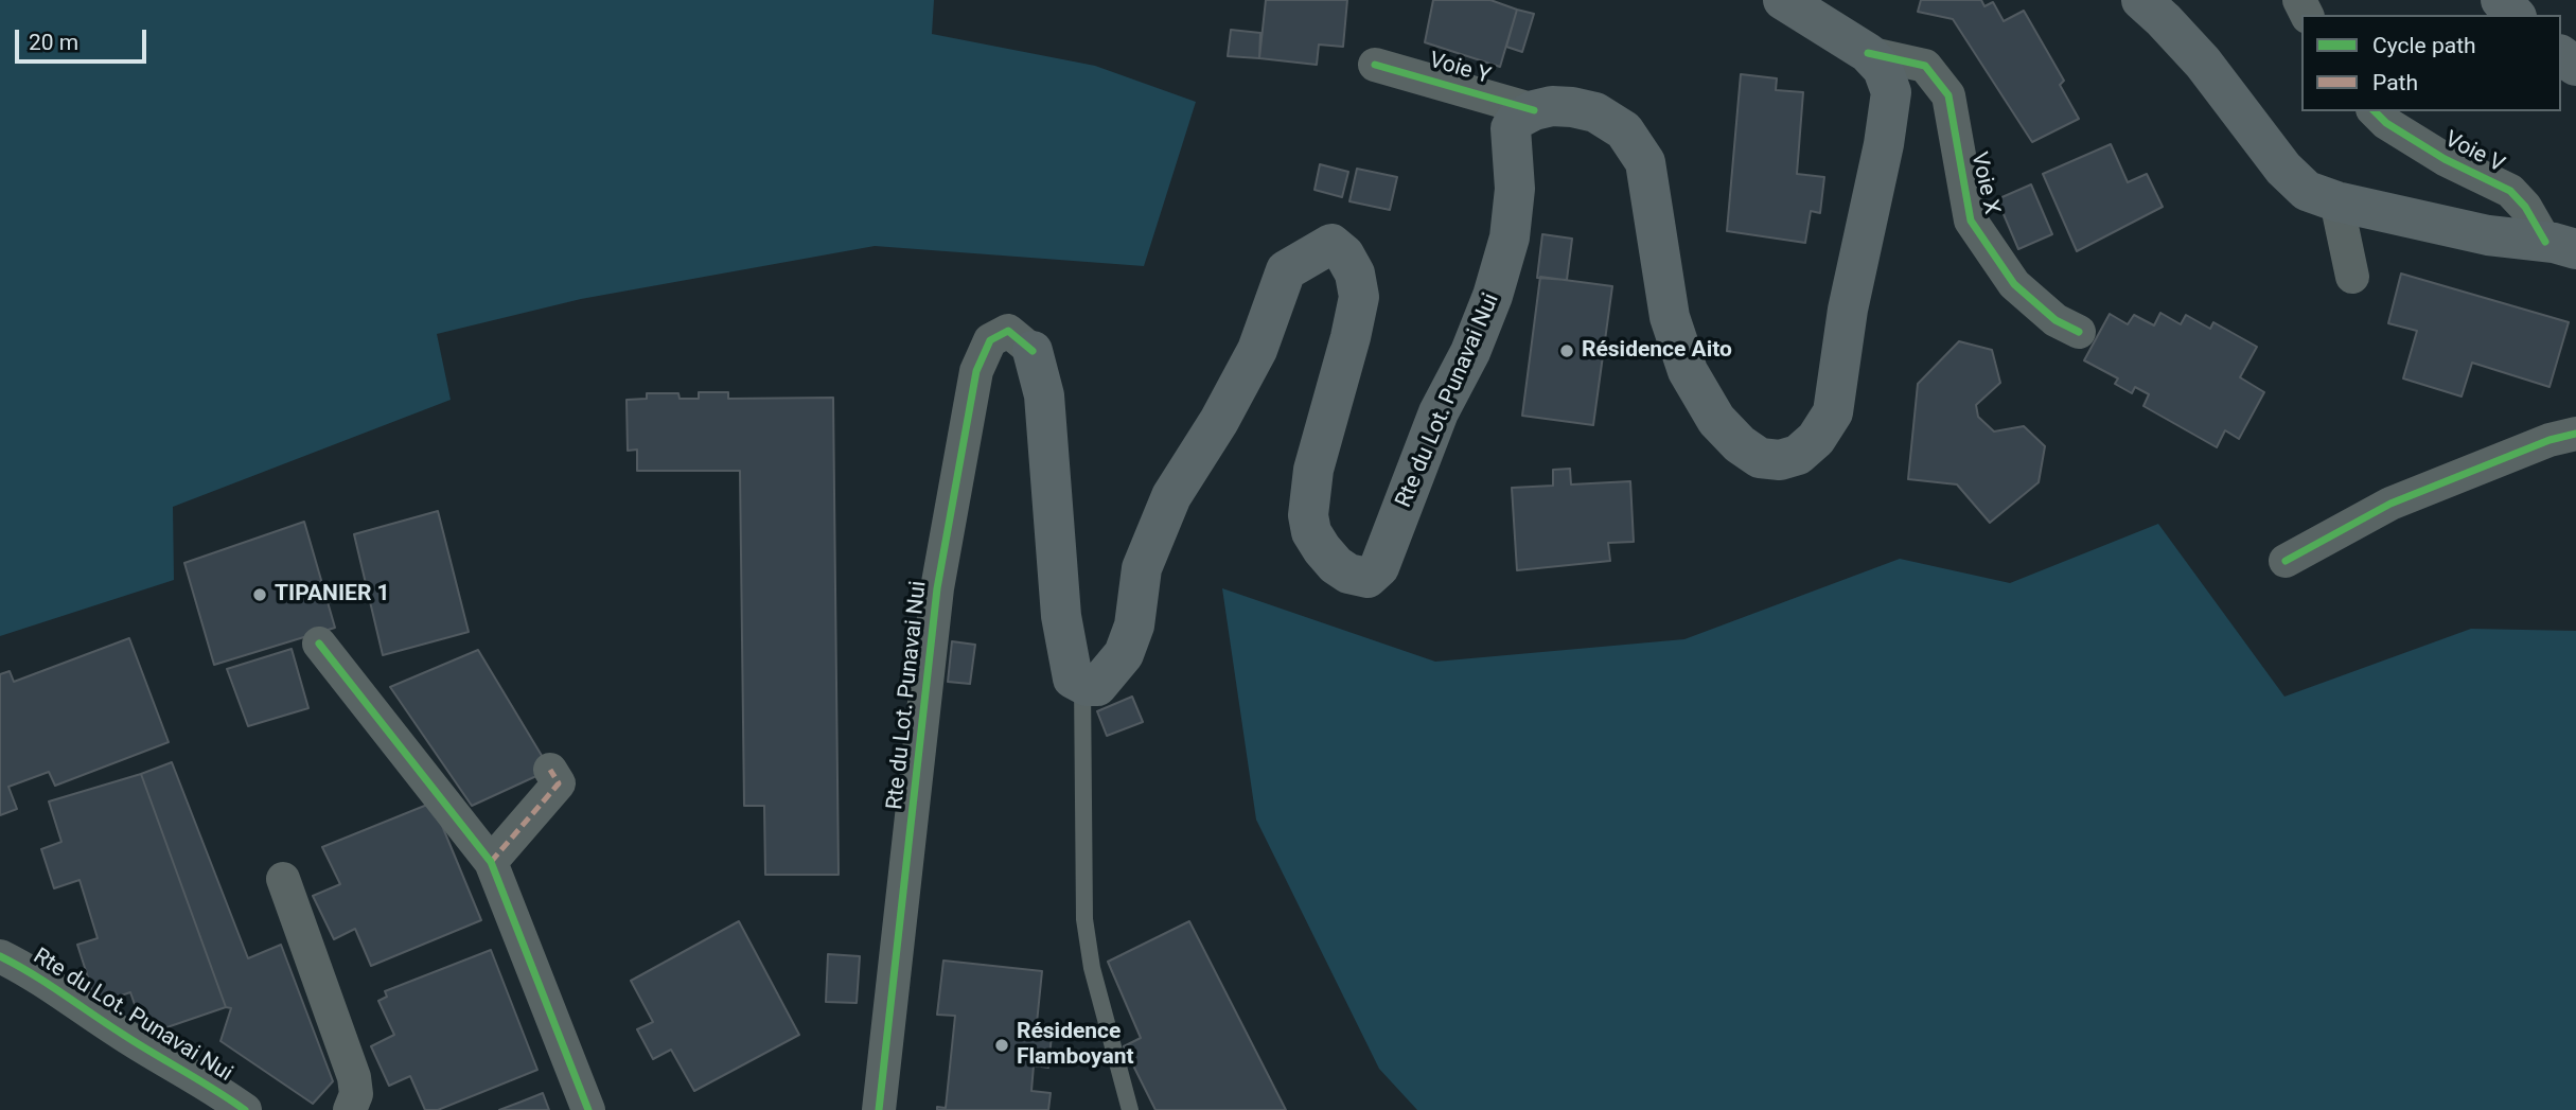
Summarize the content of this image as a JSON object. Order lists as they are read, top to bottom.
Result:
{
  "streets": {
    "main road": ["Rte du Lot. Punavai Nui"],
    "street": ["Voie Y", "Voie V", "Voie X"]
  },
  "crossings": [
    ["Voie Y", "Rte du Lot. Punavai Nui"]
  ],
  "places": ["Résidence Aito", "TIPANIER 1", "Résidence Flamboyant"],
  "legend": ["Cycle path", "Path"],
  "scale_bar": "20 m"
}
